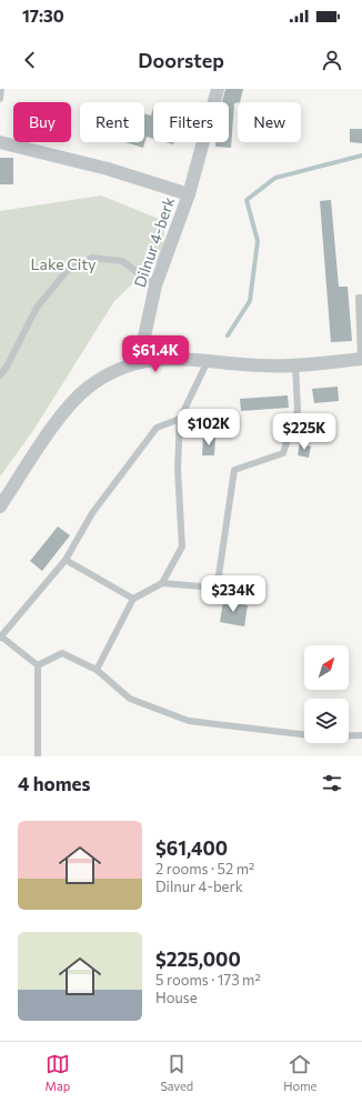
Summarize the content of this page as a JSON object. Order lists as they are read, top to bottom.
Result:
{
  "streets": {
    "street": ["Dilnur 4-berk"]
  },
  "parks": ["Lake City"],
  "north": "top right",
  "page": {
    "status": "17:30",
    "header": "Doorstep",
    "chip": [
      "Buy",
      "Rent",
      "Filters",
      "New"
    ],
    "price": [
      "$61.4K",
      "$102K",
      "$225K",
      "$234K"
    ],
    "heading": "4 homes",
    "list": [
      {
        "name": "$61,400",
        "note": "2 rooms · 52 m² · Dilnur 4-berk"
      },
      {
        "name": "$225,000",
        "note": "5 rooms · 173 m² · House"
      }
    ],
    "tabs": ["Map", "Saved", "Home"]
  }
}
